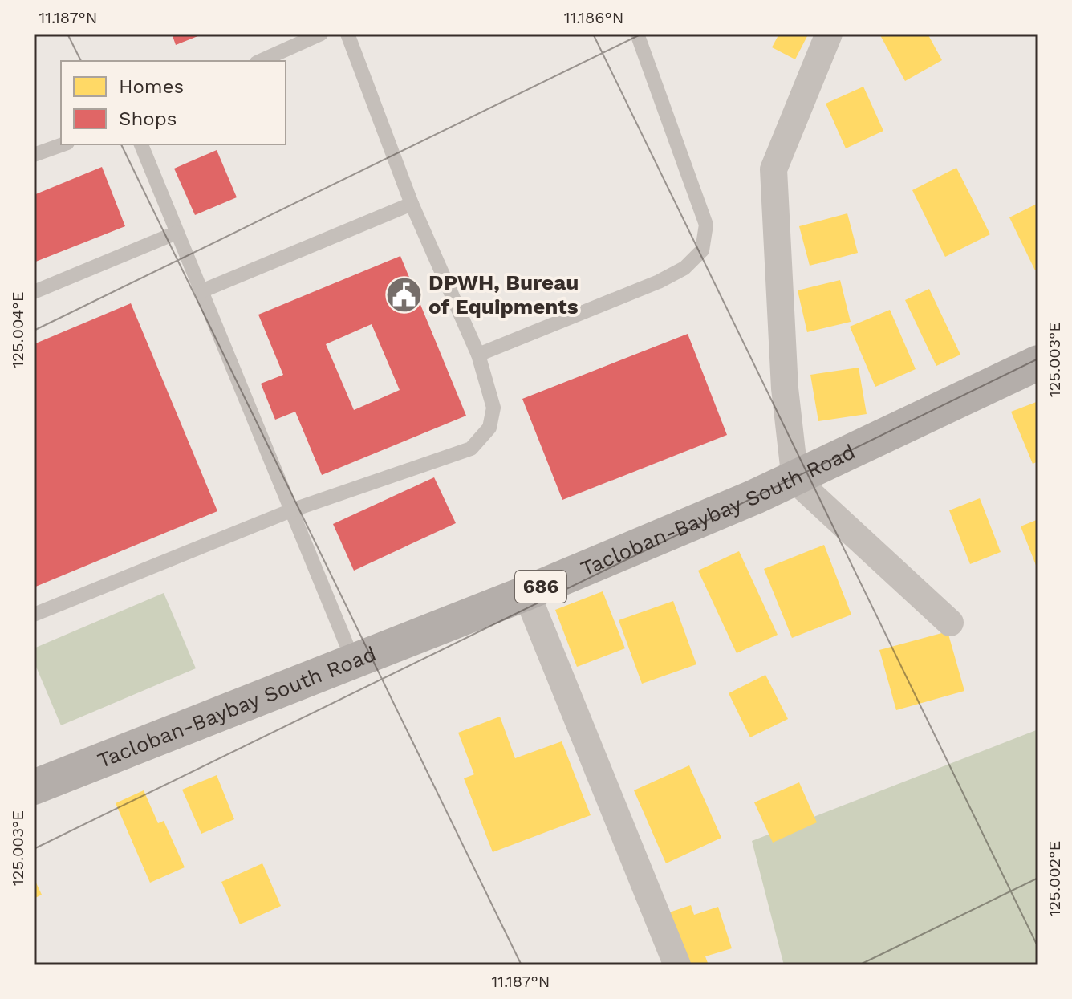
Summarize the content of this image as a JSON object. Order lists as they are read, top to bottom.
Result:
{
  "streets": {
    "main road": ["Tacloban-Baybay South Road", "686"]
  },
  "places": {
    "public building": ["DPWH, Bureau of Equipments"]
  },
  "legend": ["Homes", "Shops"],
  "coordinates": [
    "11.187°N",
    "11.186°N",
    "125.004°E",
    "125.003°E",
    "125.002°E"
  ]
}
